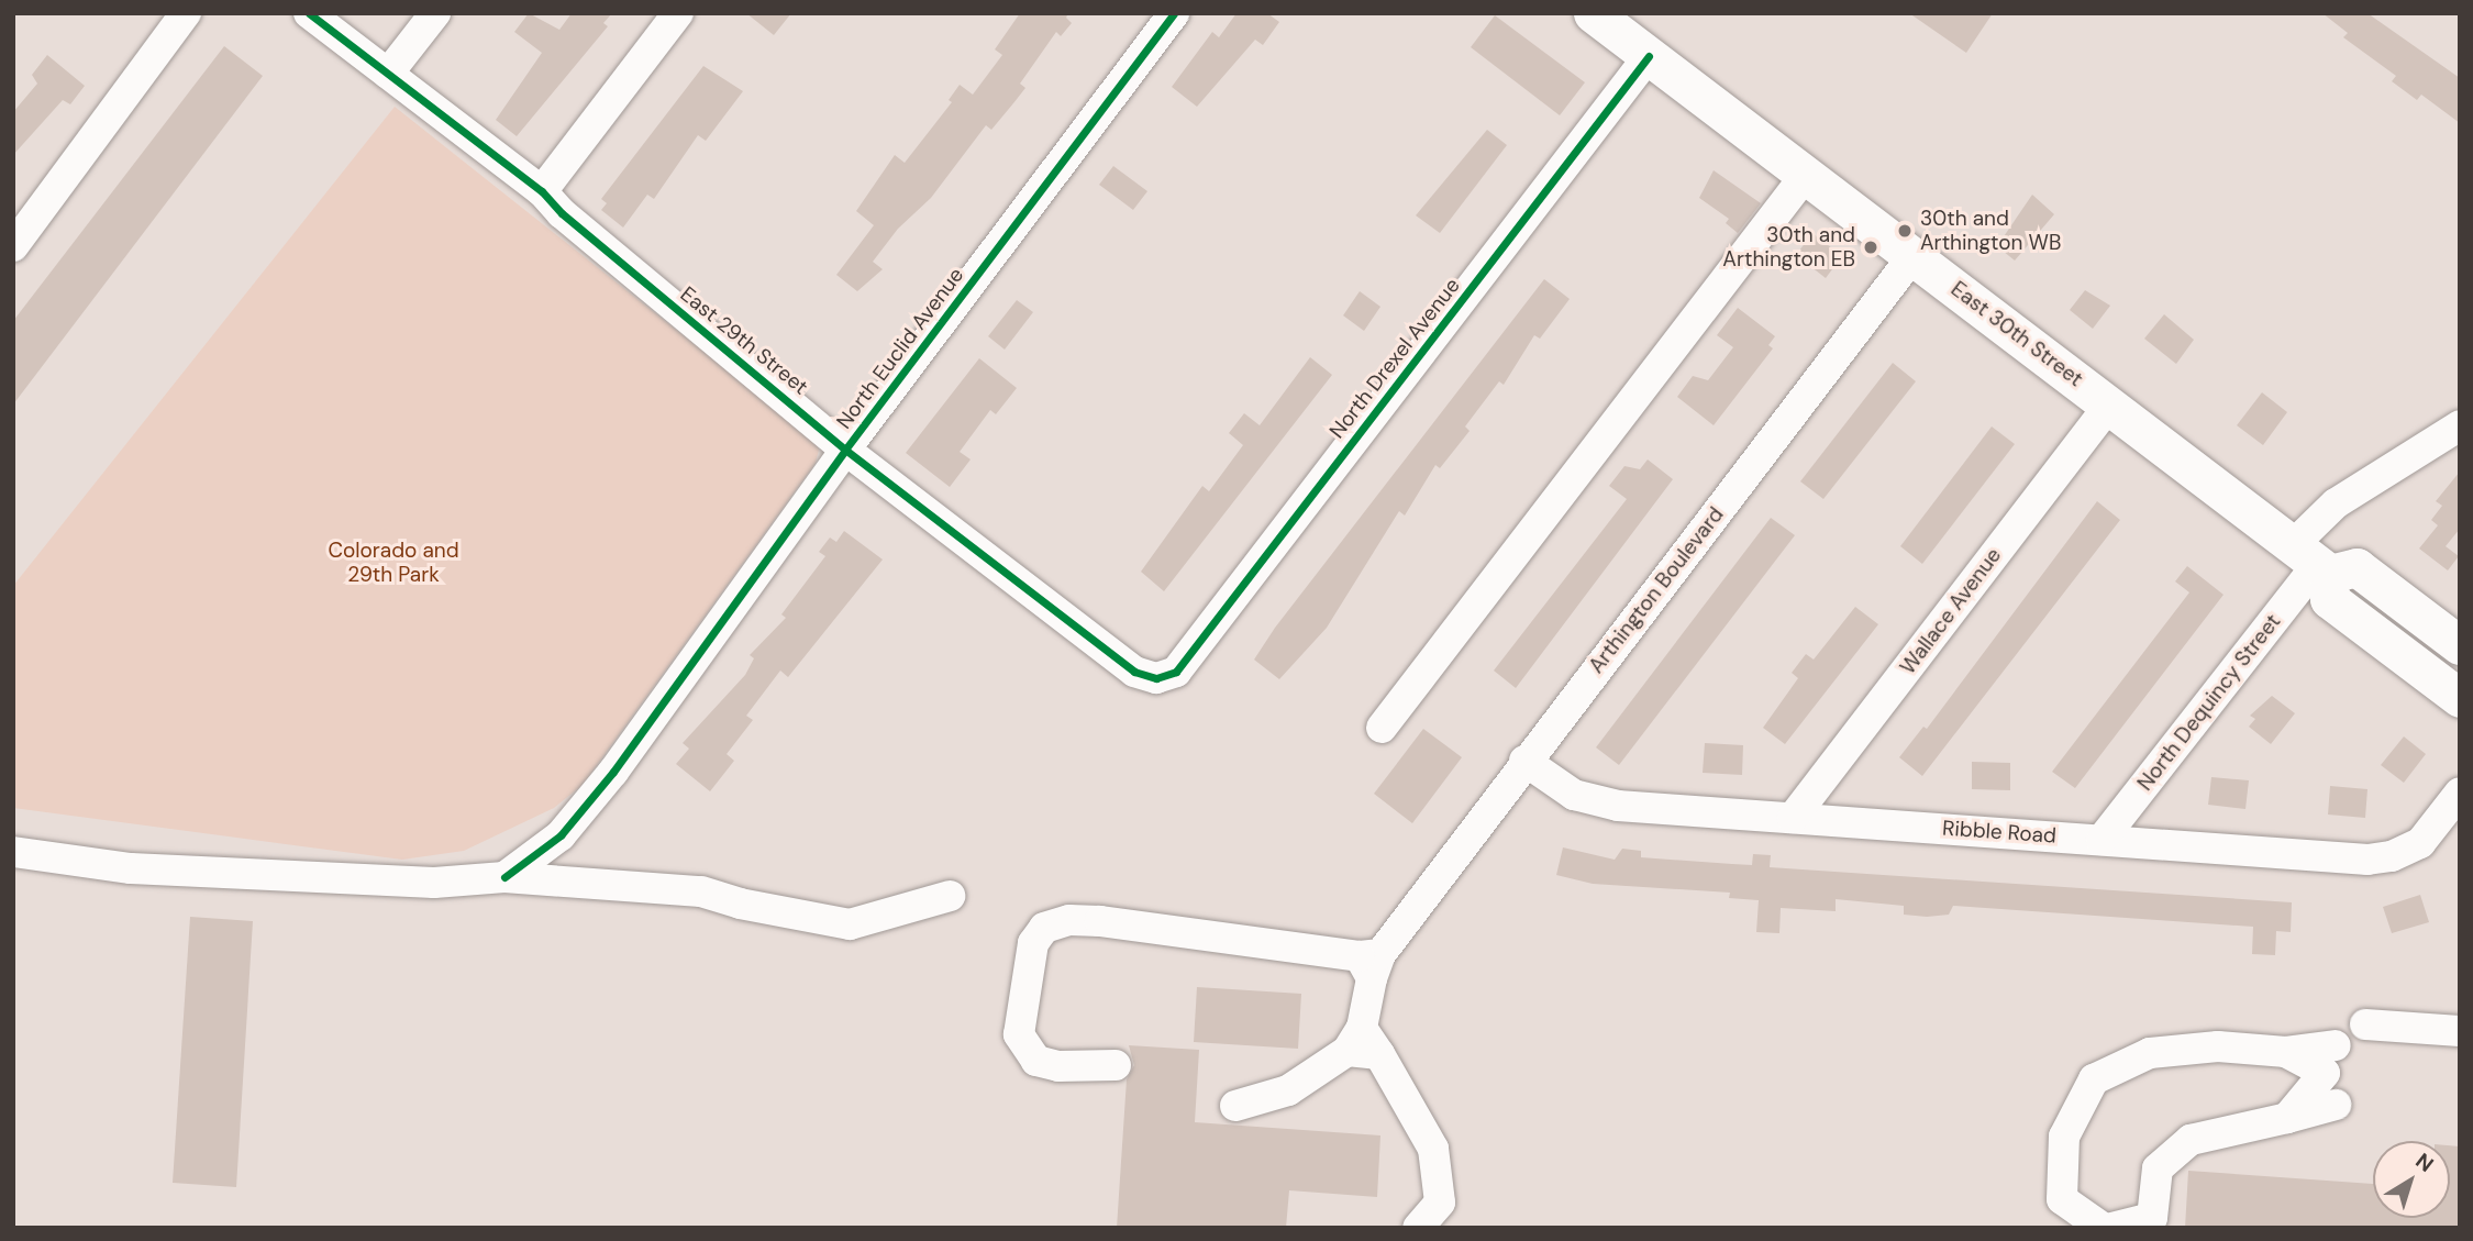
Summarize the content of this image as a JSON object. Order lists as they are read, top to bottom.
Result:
{
  "streets": {
    "main road": ["East 30th Street"],
    "street": [
      "East 29th Street",
      "North Euclid Avenue",
      "North Drexel Avenue",
      "Arthington Boulevard",
      "Wallace Avenue",
      "North Dequincy Street",
      "Ribble Road"
    ]
  },
  "crossings": [
    ["East 30th Street", "North Drexel Avenue"],
    ["East 30th Street", "Arthington Boulevard"],
    ["East 30th Street", "Wallace Avenue"],
    ["East 30th Street", "North Dequincy Street"],
    ["East 29th Street", "North Euclid Avenue"],
    ["East 29th Street", "North Drexel Avenue"],
    ["Arthington Boulevard", "Ribble Road"],
    ["Wallace Avenue", "Ribble Road"],
    ["North Dequincy Street", "Ribble Road"]
  ],
  "parks": ["Colorado and 29th Park"],
  "places": ["30th and Arthington WB", "30th and Arthington EB"],
  "north": "top right"
}
